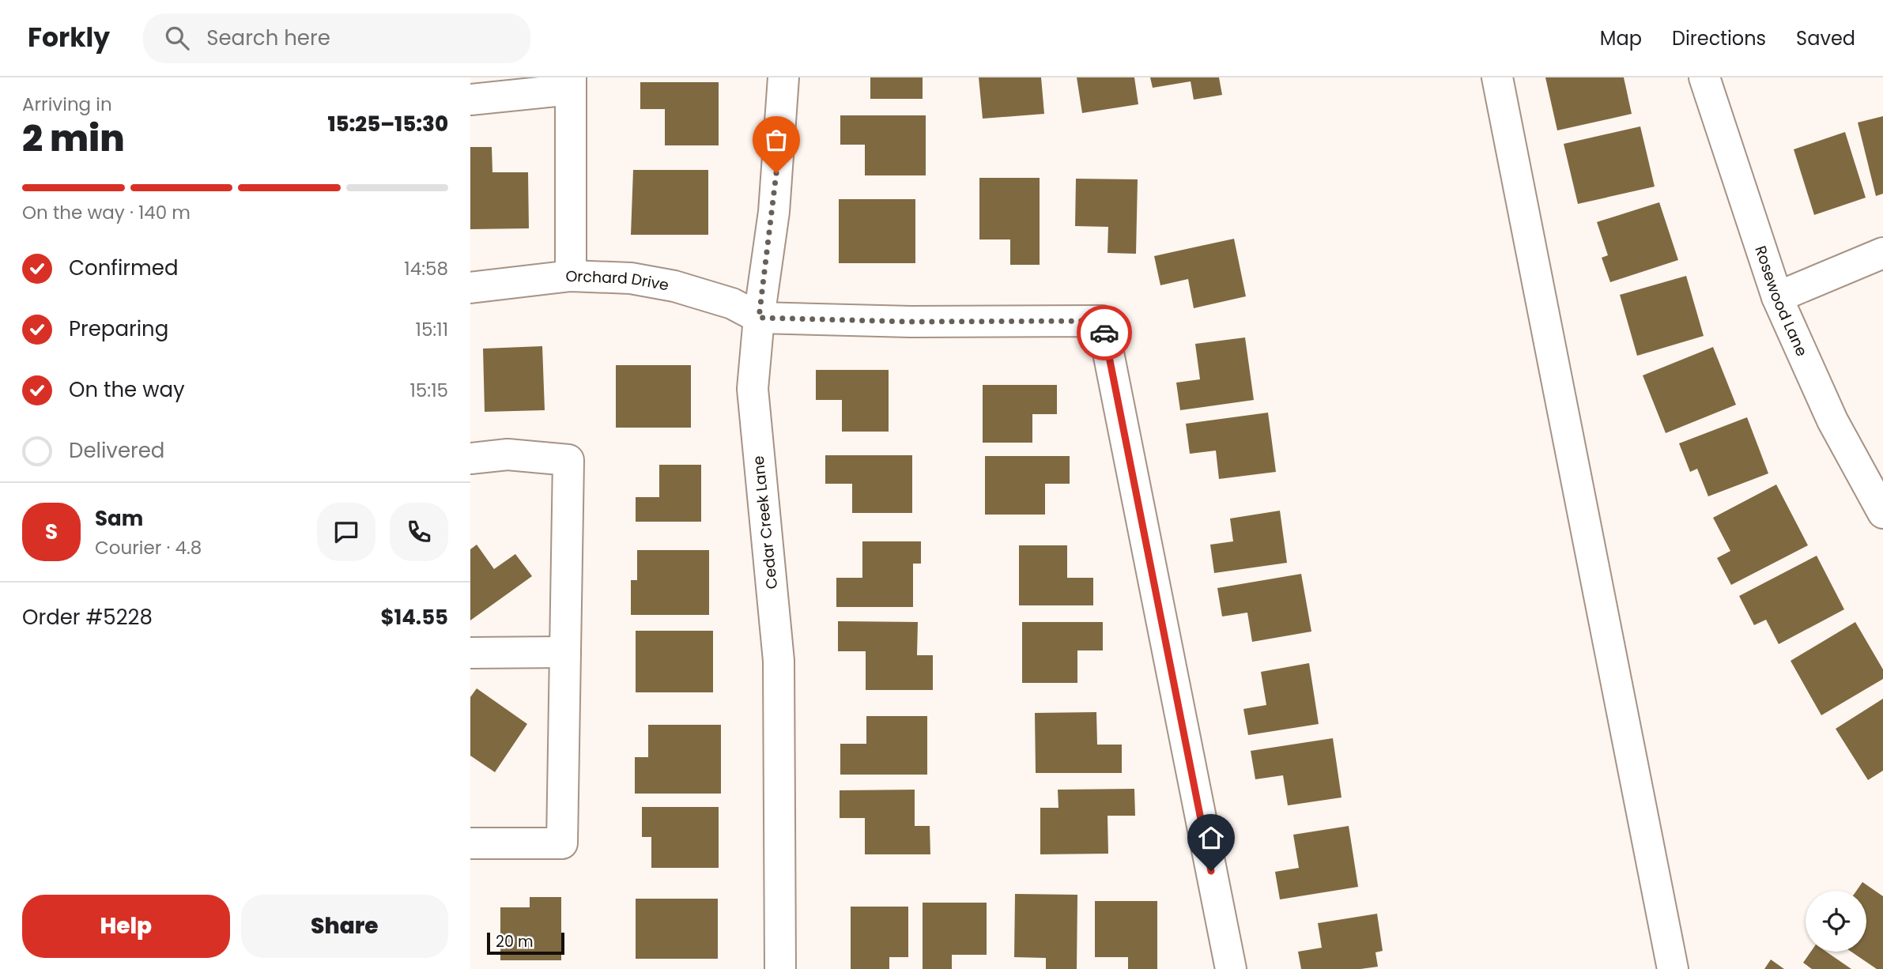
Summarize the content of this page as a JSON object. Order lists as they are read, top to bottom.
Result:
{
  "streets": {
    "street": ["Orchard Drive", "Rosewood Lane", "Cedar Creek Lane"]
  },
  "crossings": [
    ["Orchard Drive", "Cedar Creek Lane"]
  ],
  "scale_bar": "20 m",
  "page": {
    "header": "Forkly",
    "search": "Search here",
    "nav": ["Map", "Directions", "Saved"],
    "heading": ["2 min", "Arriving in", "15:25–15:30"],
    "panel": [
      "Sam",
      "Courier · 4.8",
      "Order #5228",
      "$14.55"
    ],
    "bar": "On the way · 140 m",
    "list": [
      ["Confirmed", "14:58"],
      ["Preparing", "15:11"],
      ["On the way", "15:15"],
      "Delivered"
    ],
    "round": "S",
    "buttons": ["Help", "Share"],
    "scale": "20 m"
  }
}
